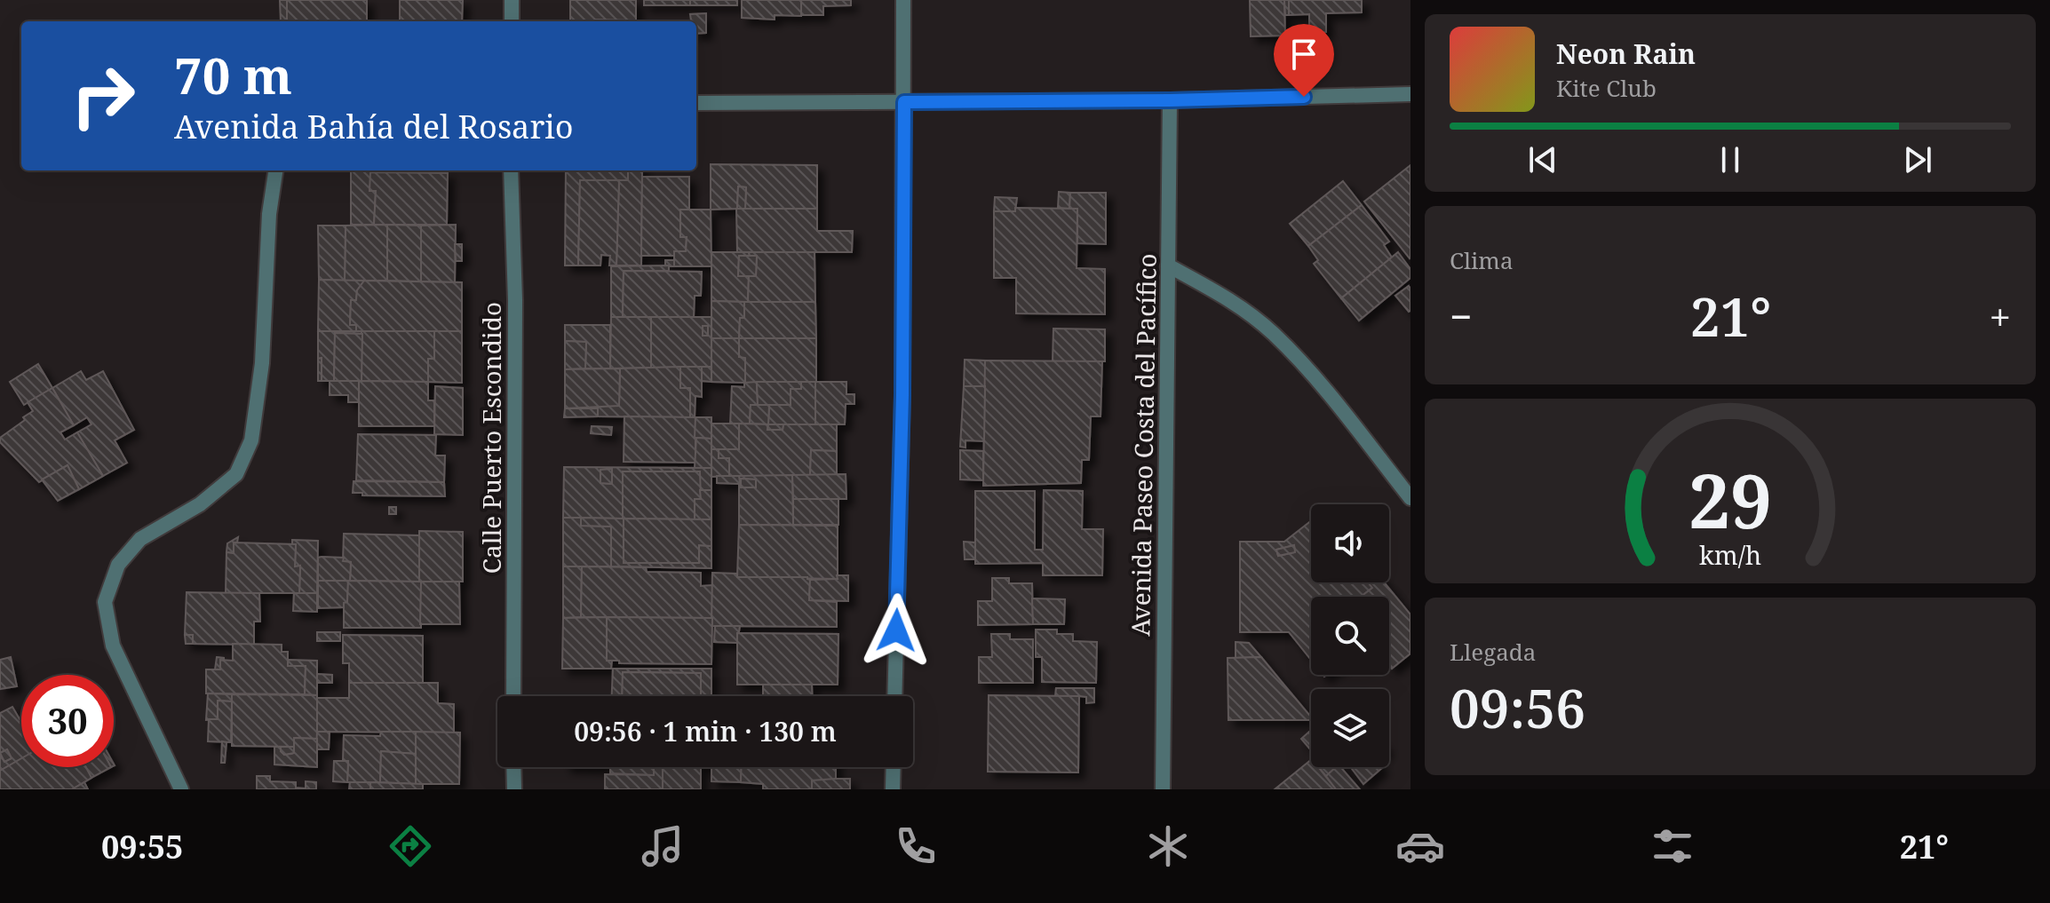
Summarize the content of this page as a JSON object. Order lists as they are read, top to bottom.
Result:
{
  "streets": {
    "street": ["Calle Puerto Escondido", "Avenida Paseo Costa del Pacífico"]
  },
  "page": {
    "turn": ["70 m", "Avenida Bahía del Rosario"],
    "song": ["Neon Rain", "Kite Club"],
    "tile": [
      "Clima",
      ["Llegada", "09:56"]
    ],
    "heat": ["−", "21°", "+"],
    "limit": "30",
    "trip": "09:56 · 1 min · 130 m",
    "tabs": ["09:55", "21°"],
    "gauge": ["29", "km/h"]
  }
}
